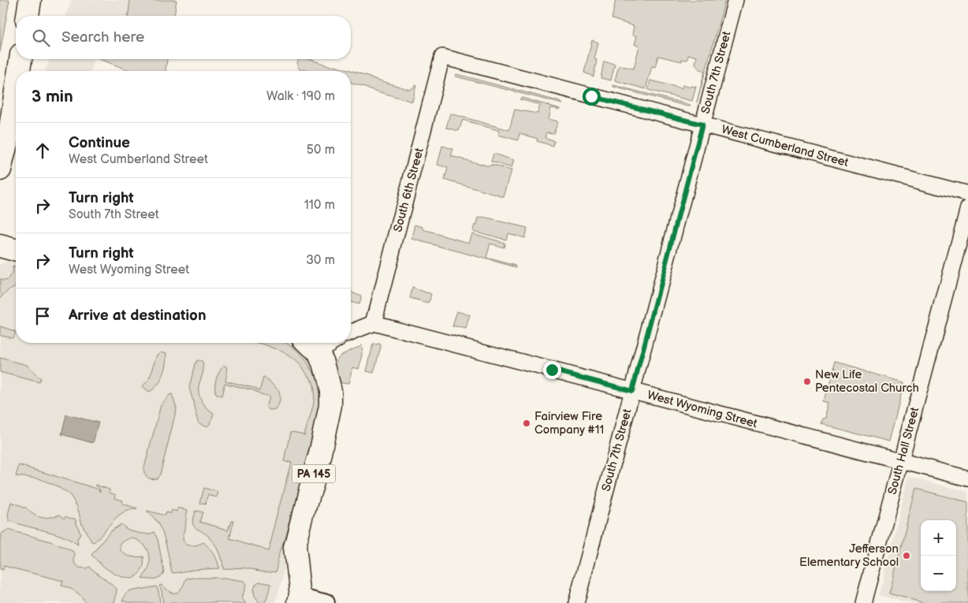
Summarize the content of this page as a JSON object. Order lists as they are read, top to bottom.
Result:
{
  "streets": {
    "main road": ["PA 145"],
    "street": [
      "South 7th Street",
      "West Cumberland Street",
      "South 6th Street",
      "West Wyoming Street",
      "South Hall Street"
    ]
  },
  "crossings": [
    ["South 7th Street", "West Cumberland Street"],
    ["South 7th Street", "West Wyoming Street"],
    ["West Cumberland Street", "South 6th Street"],
    ["South 6th Street", "West Wyoming Street"],
    ["West Wyoming Street", "South Hall Street"]
  ],
  "places": ["New Life Pentecostal Church", "Fairview Fire Company #11", "Jefferson Elementary School"],
  "page": {
    "search": "Search here",
    "heading": ["3 min", "Walk · 190 m"],
    "list": [
      ["Continue", "West Cumberland Street", "50 m"],
      ["Turn right", "South 7th Street", "110 m"],
      ["Turn right", "West Wyoming Street", "30 m"],
      "Arrive at destination"
    ],
    "map_buttons": ["+", "−"]
  }
}
